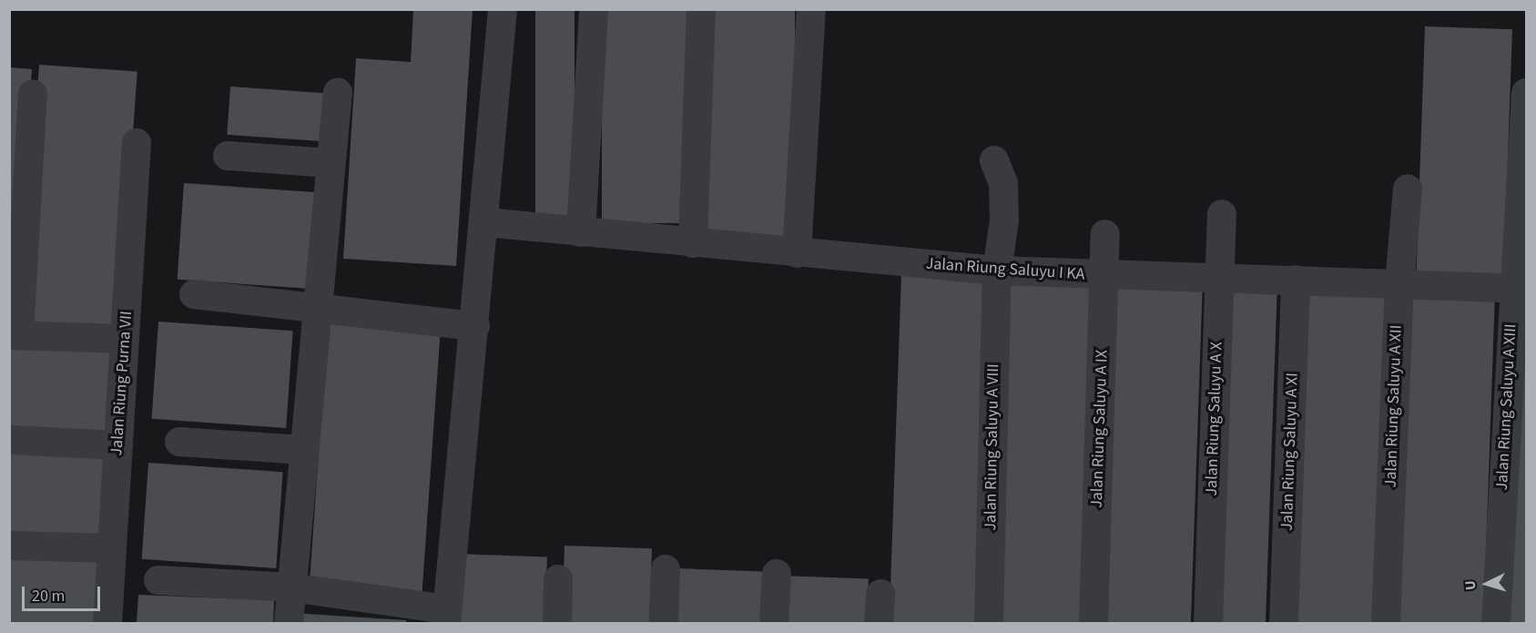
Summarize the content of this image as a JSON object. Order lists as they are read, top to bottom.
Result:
{
  "streets": {
    "street": [
      "Jalan Riung Saluyu I KA",
      "Jalan Riung Purna VII",
      "Jalan Riung Saluyu A XII",
      "Jalan Riung Saluyu A XIII",
      "Jalan Riung Saluyu A X",
      "Jalan Riung Saluyu A IX",
      "Jalan Riung Saluyu A VIII",
      "Jalan Riung Saluyu A XI"
    ]
  },
  "crossings": [
    ["Jalan Riung Saluyu I KA", "Jalan Riung Saluyu A XII"],
    ["Jalan Riung Saluyu I KA", "Jalan Riung Saluyu A XIII"],
    ["Jalan Riung Saluyu I KA", "Jalan Riung Saluyu A X"],
    ["Jalan Riung Saluyu I KA", "Jalan Riung Saluyu A IX"],
    ["Jalan Riung Saluyu I KA", "Jalan Riung Saluyu A VIII"],
    ["Jalan Riung Saluyu I KA", "Jalan Riung Saluyu A XI"]
  ],
  "scale_bar": "20 m",
  "north": "left"
}
